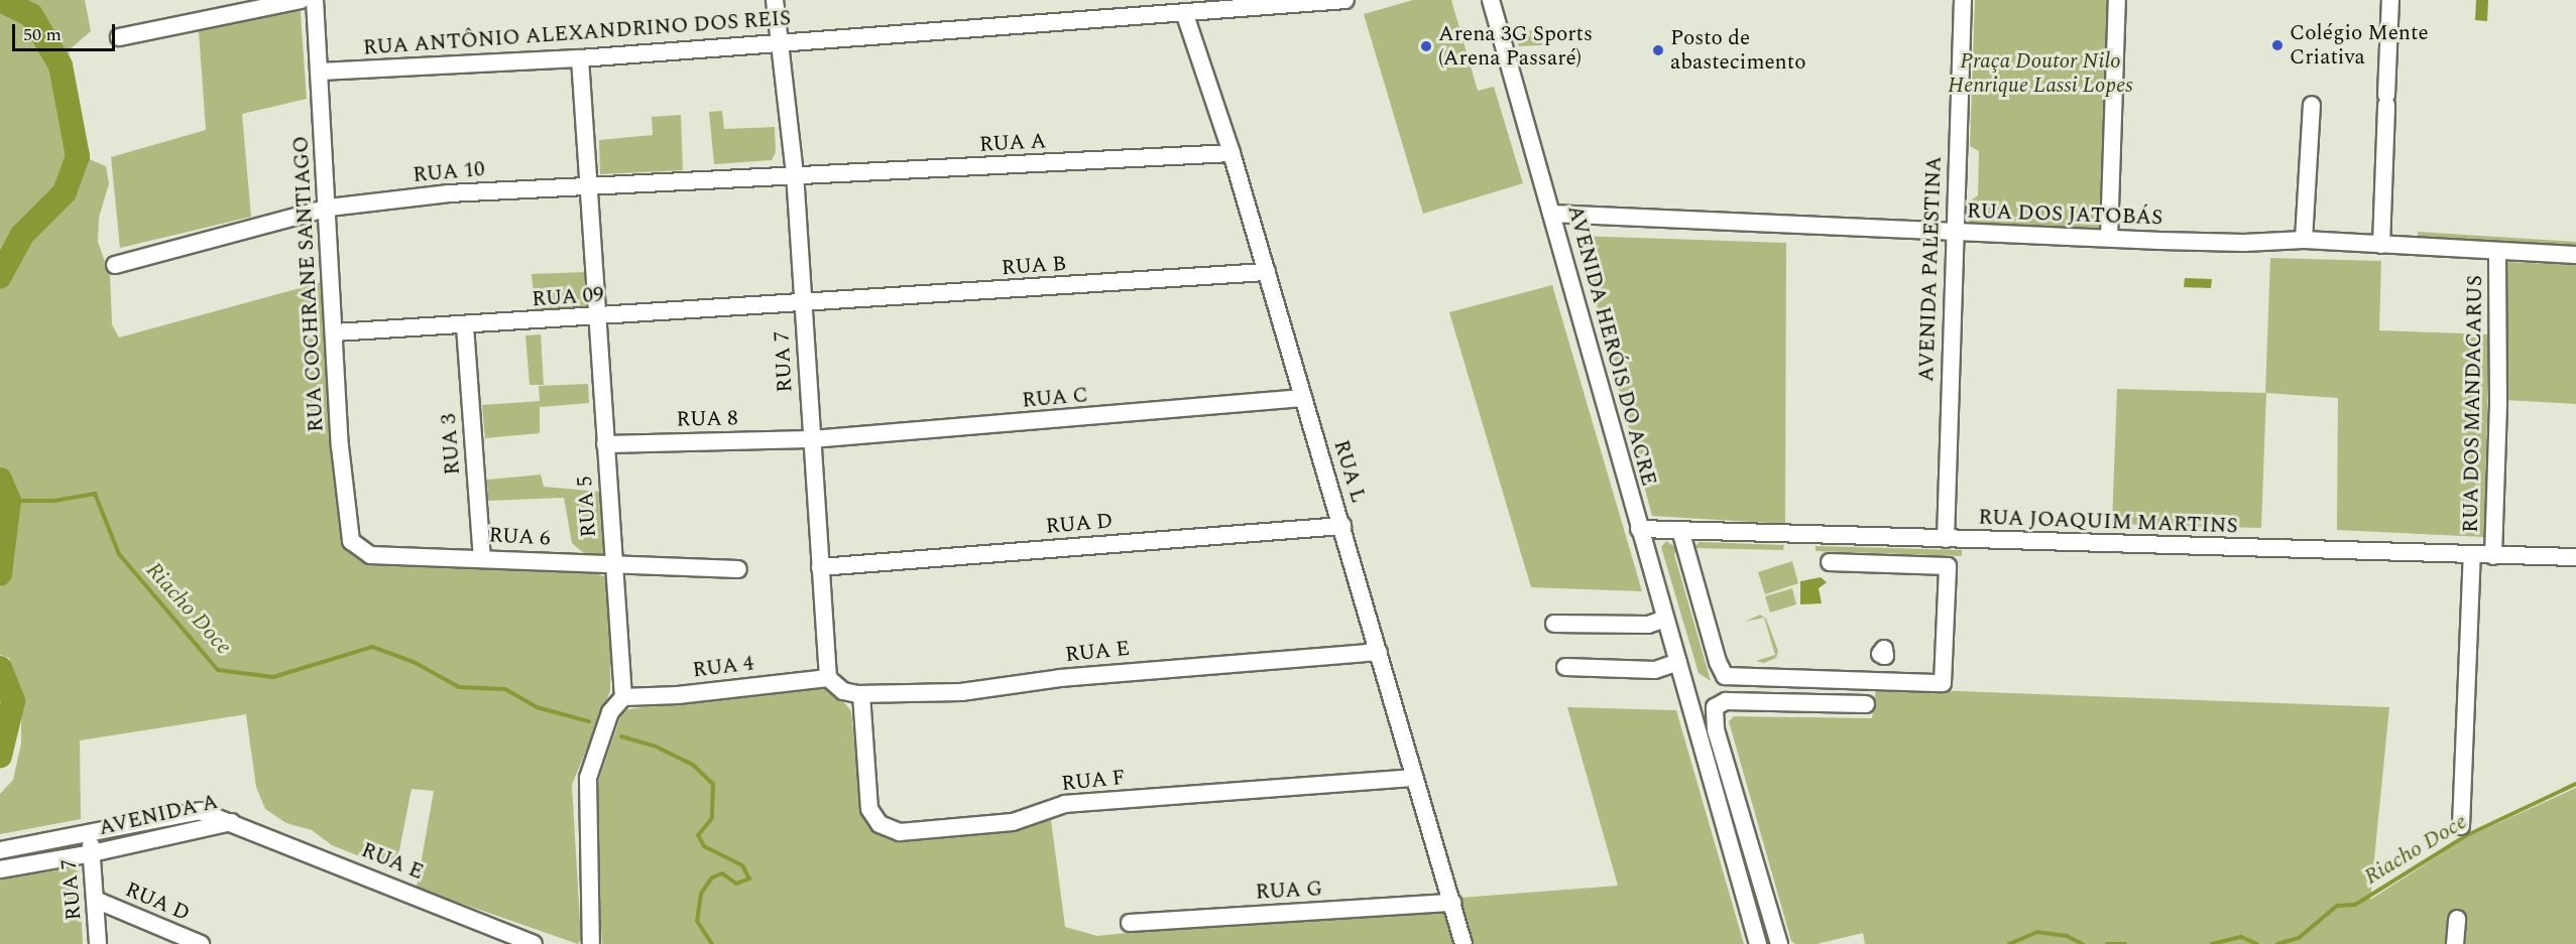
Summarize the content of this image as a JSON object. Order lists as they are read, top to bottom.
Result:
{
  "streets": {
    "street": [
      "RUA ANTÔNIO ALEXANDRINO DOS REIS",
      "RUA A",
      "RUA 10",
      "RUA DOS JATOBÁS",
      "RUA B",
      "AVENIDA PALESTINA",
      "RUA COCHRANE SANTIAGO",
      "RUA 09",
      "AVENIDA HERÓIS DO ACRE",
      "RUA 7",
      "RUA C",
      "RUA DOS MANDACARUS",
      "RUA 8",
      "RUA 3",
      "RUA L",
      "RUA 5",
      "RUA JOAQUIM MARTINS",
      "RUA D",
      "RUA 6",
      "RUA E",
      "RUA 4",
      "RUA F",
      "AVENIDA A",
      "RUA G"
    ]
  },
  "crossings": [
    ["RUA ANTÔNIO ALEXANDRINO DOS REIS", "RUA COCHRANE SANTIAGO"],
    ["RUA ANTÔNIO ALEXANDRINO DOS REIS", "RUA 7"],
    ["RUA ANTÔNIO ALEXANDRINO DOS REIS", "RUA L"],
    ["RUA ANTÔNIO ALEXANDRINO DOS REIS", "RUA 5"],
    ["RUA A", "RUA 10"],
    ["RUA A", "RUA 7"],
    ["RUA A", "RUA L"],
    ["RUA 10", "RUA COCHRANE SANTIAGO"],
    ["RUA 10", "RUA 7"],
    ["RUA 10", "RUA 5"],
    ["RUA DOS JATOBÁS", "AVENIDA PALESTINA"],
    ["RUA DOS JATOBÁS", "AVENIDA HERÓIS DO ACRE"],
    ["RUA DOS JATOBÁS", "RUA DOS MANDACARUS"],
    ["RUA B", "RUA 09"],
    ["RUA B", "RUA 7"],
    ["RUA B", "RUA L"],
    ["AVENIDA PALESTINA", "RUA JOAQUIM MARTINS"],
    ["RUA COCHRANE SANTIAGO", "RUA 09"],
    ["RUA COCHRANE SANTIAGO", "RUA 6"],
    ["RUA 09", "RUA 7"],
    ["RUA 09", "RUA 3"],
    ["RUA 09", "RUA 5"],
    ["AVENIDA HERÓIS DO ACRE", "RUA JOAQUIM MARTINS"],
    ["RUA 7", "RUA C"],
    ["RUA 7", "RUA 8"],
    ["RUA 7", "RUA D"],
    ["RUA 7", "RUA E"],
    ["RUA 7", "RUA 4"],
    ["RUA 7", "AVENIDA A"],
    ["RUA C", "RUA 8"],
    ["RUA C", "RUA L"],
    ["RUA DOS MANDACARUS", "RUA JOAQUIM MARTINS"],
    ["RUA 8", "RUA 5"],
    ["RUA 3", "RUA 6"],
    ["RUA L", "RUA D"],
    ["RUA L", "RUA E"],
    ["RUA L", "RUA F"],
    ["RUA L", "RUA G"],
    ["RUA 5", "RUA 6"],
    ["RUA 5", "RUA 4"],
    ["RUA E", "RUA 4"],
    ["RUA E", "RUA F"],
    ["RUA E", "AVENIDA A"]
  ],
  "water": ["Riacho Doce"],
  "parks": ["Praça Doutor Nilo Henrique Lassi Lopes"],
  "places": ["Colégio Mente Criativa", "Arena 3G Sports (Arena Passaré)", "Posto de abastecimento"],
  "scale_bar": "50 m"
}
